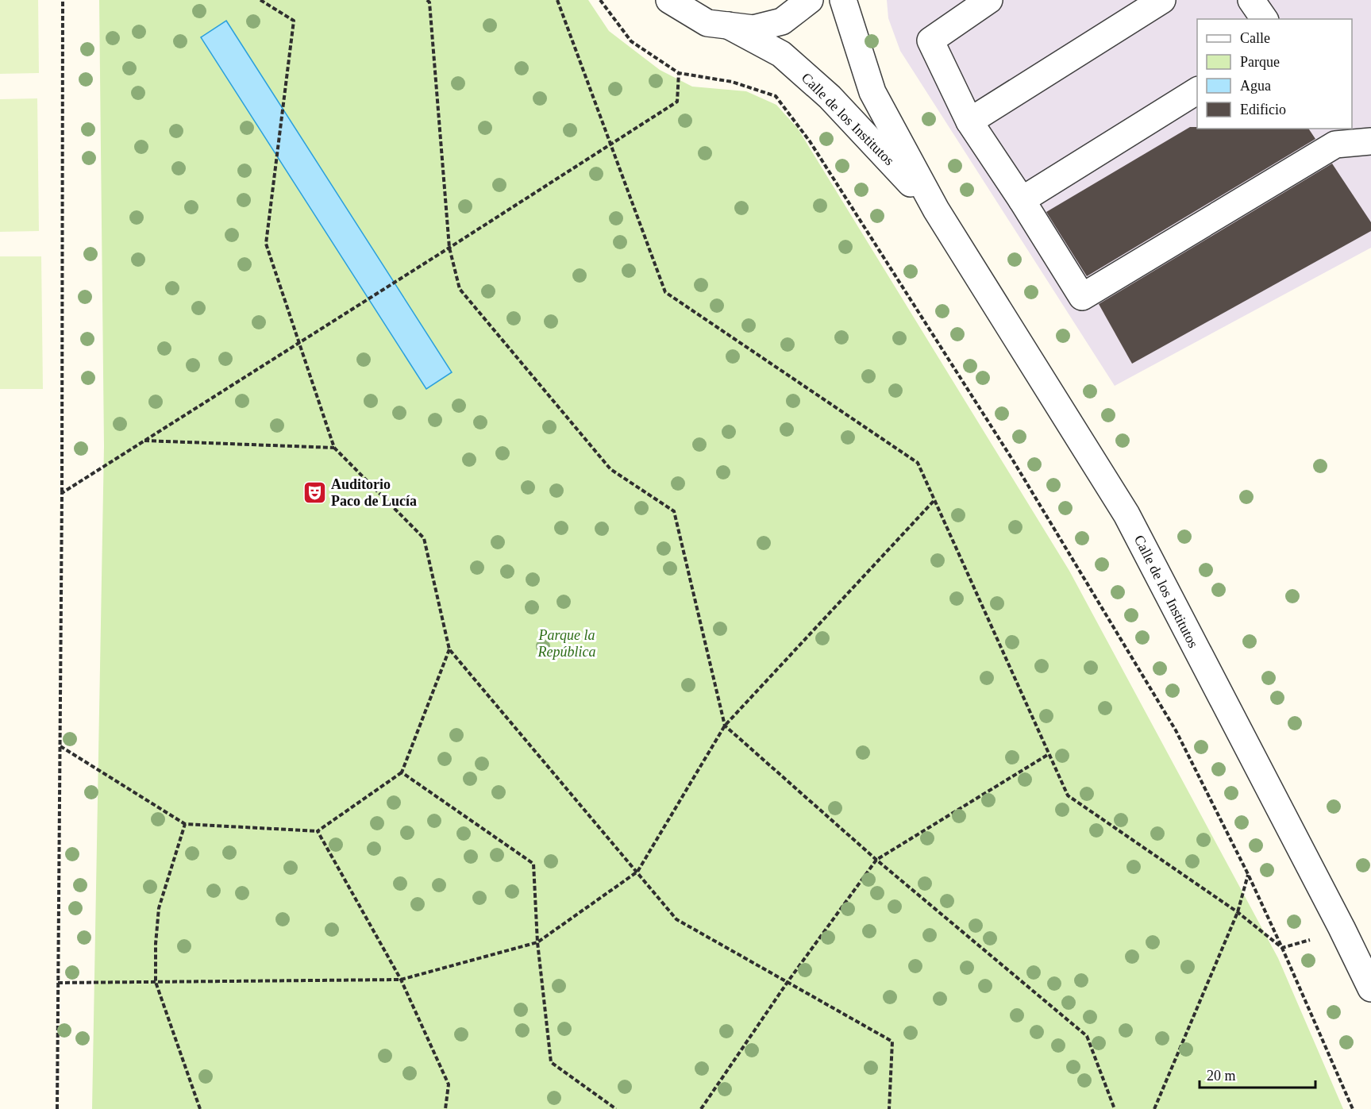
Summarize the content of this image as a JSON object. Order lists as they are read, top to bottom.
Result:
{
  "streets": {
    "street": ["Calle de los Institutos"]
  },
  "parks": ["Parque la República"],
  "places": {
    "theatre": ["Auditorio Paco de Lucía"]
  },
  "legend": [
    "Calle",
    "Parque",
    "Agua",
    "Edificio"
  ],
  "scale_bar": "20 m"
}
